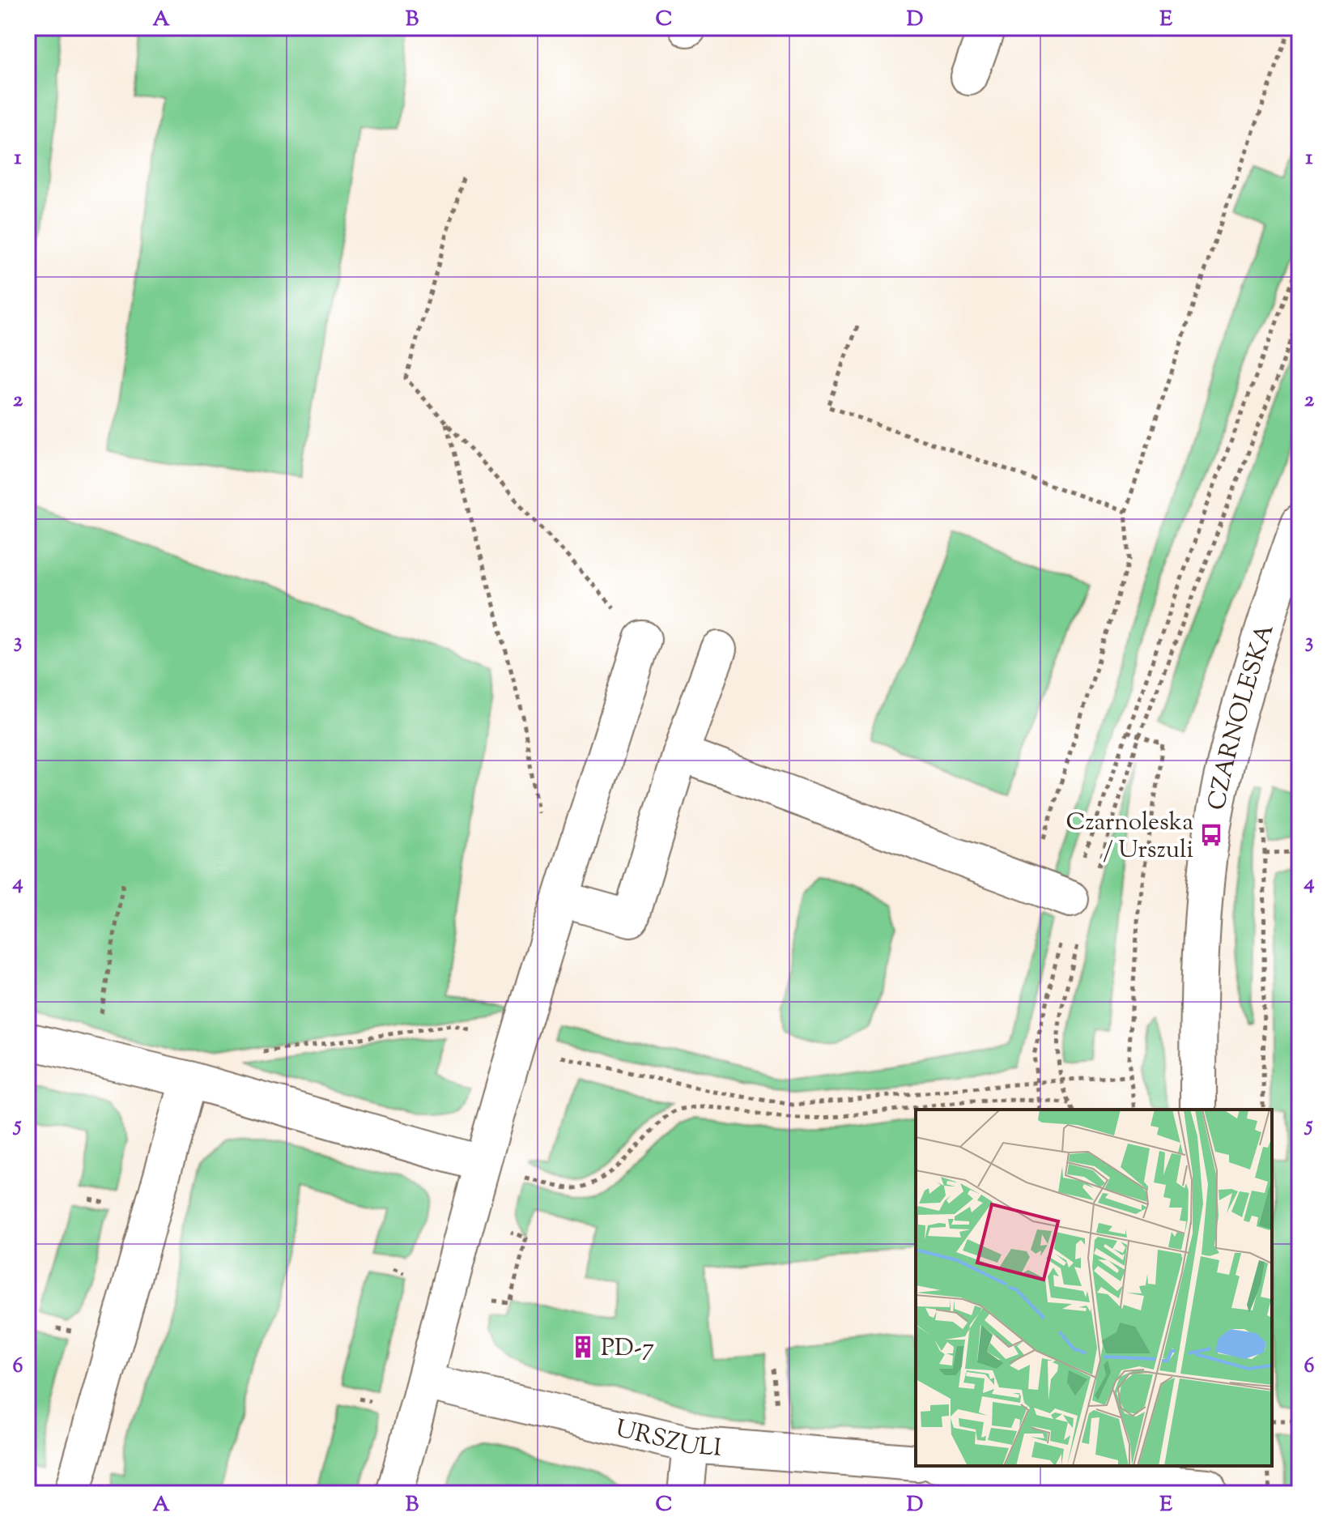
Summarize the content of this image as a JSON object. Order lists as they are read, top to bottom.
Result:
{
  "streets": {
    "street": ["CZARNOLESKA", "URSZULI"]
  },
  "places": {
    "bus stop": ["Czarnoleska / Urszuli"],
    "building": ["PD-7"]
  },
  "grid": {
    "columns": [
      "A",
      "B",
      "C",
      "D",
      "E"
    ],
    "rows": [
      "1",
      "2",
      "3",
      "4",
      "5",
      "6"
    ]
  }
}
